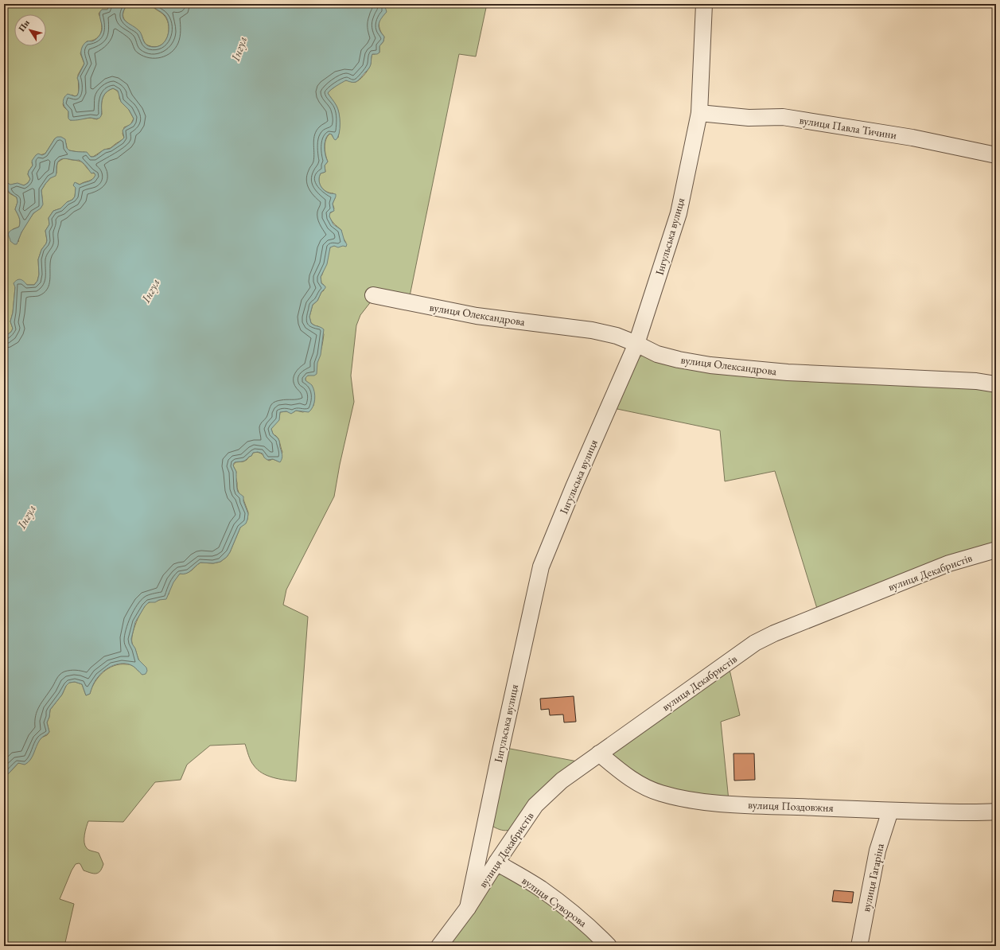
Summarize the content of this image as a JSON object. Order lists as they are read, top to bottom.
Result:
{
  "streets": {
    "street": [
      "вулиця Павла Тичини",
      "Інгульська вулиця",
      "вулиця Олександрова",
      "вулиця Декабристів",
      "вулиця Поздовжня",
      "вулиця Гагаріна",
      "вулиця Суворова"
    ]
  },
  "crossings": [
    ["вулиця Павла Тичини", "Інгульська вулиця"],
    ["Інгульська вулиця", "вулиця Олександрова"],
    ["Інгульська вулиця", "вулиця Декабристів"],
    ["вулиця Декабристів", "вулиця Поздовжня"],
    ["вулиця Декабристів", "вулиця Суворова"],
    ["вулиця Поздовжня", "вулиця Гагаріна"]
  ],
  "water": ["Інгул"],
  "north": "top left"
}
